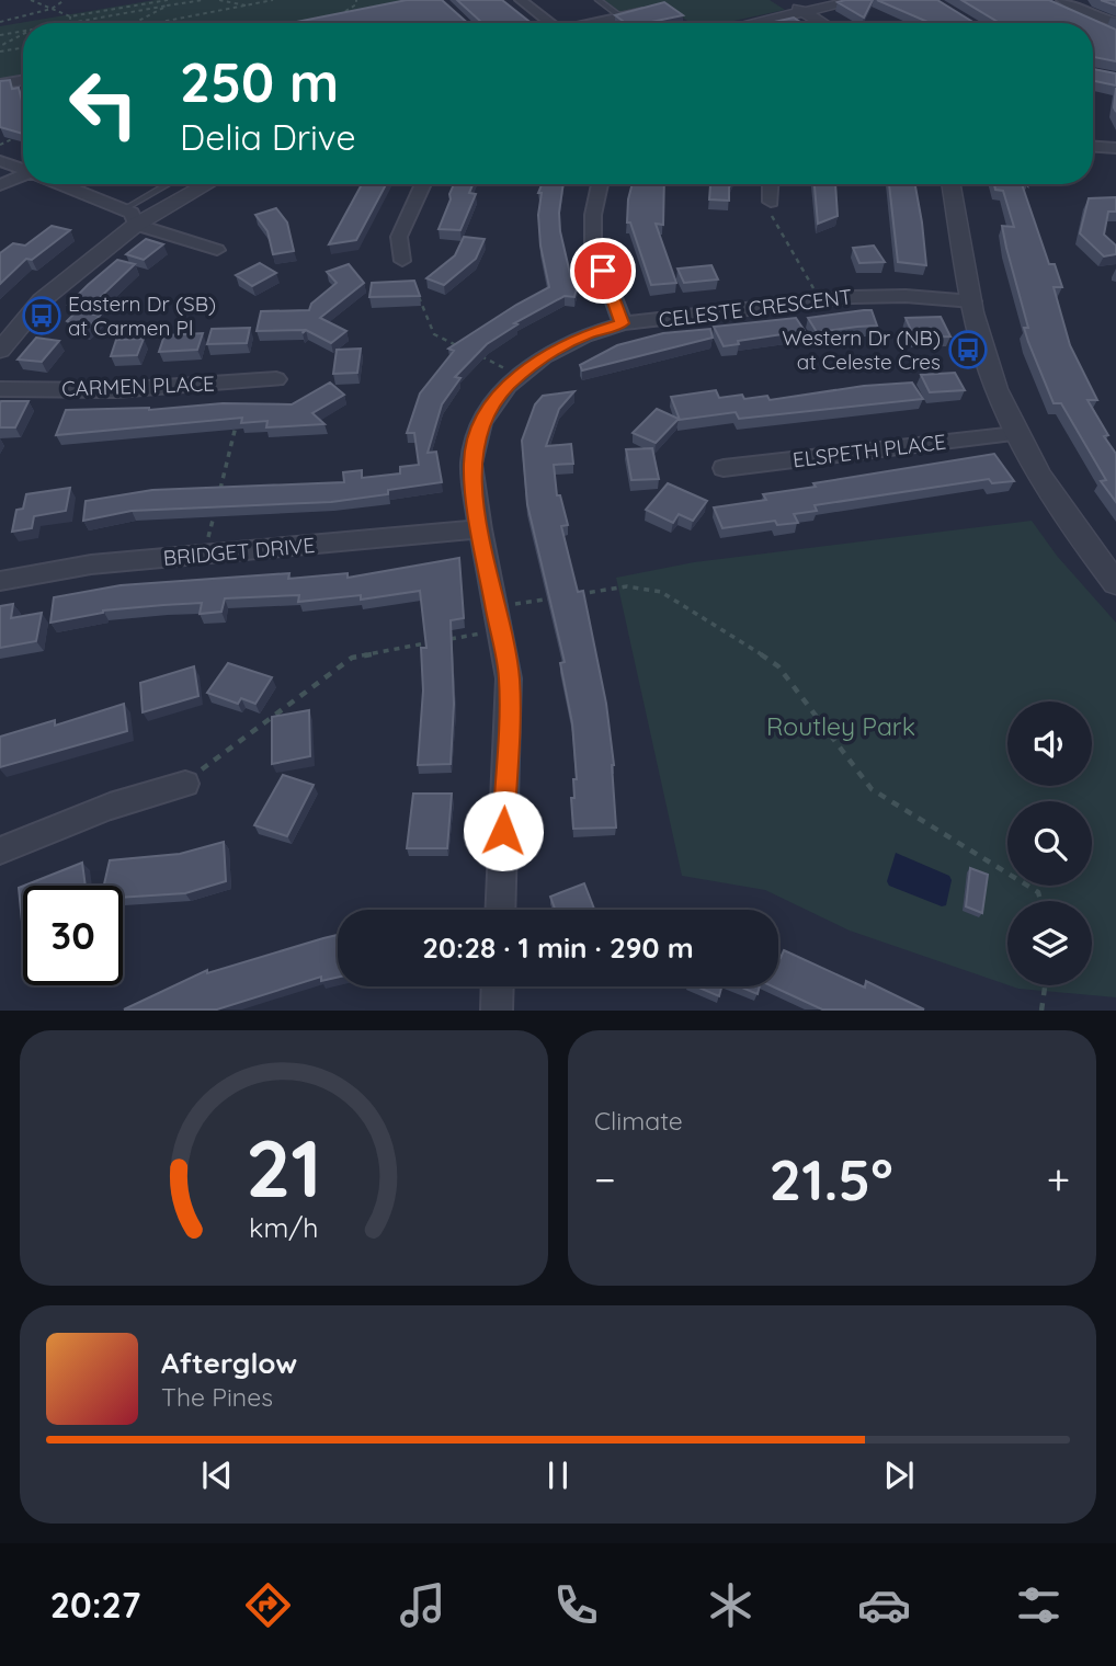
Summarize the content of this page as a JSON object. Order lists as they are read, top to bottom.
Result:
{
  "streets": {
    "street": [
      "CELESTE CRESCENT",
      "CARMEN PLACE",
      "ELSPETH PLACE",
      "BRIDGET DRIVE"
    ]
  },
  "crossings": [
    ["CELESTE CRESCENT", "BRIDGET DRIVE"]
  ],
  "parks": ["Routley Park"],
  "places": {
    "bus stop": ["Eastern Dr (SB) at Carmen Pl", "Western Dr (NB) at Celeste Cres"]
  },
  "page": {
    "turn": ["250 m", "Delia Drive"],
    "limit": "30",
    "trip": "20:28 · 1 min · 290 m",
    "tile": "Climate",
    "heat": ["−", "21.5°", "+"],
    "song": ["Afterglow", "The Pines"],
    "tabs": "20:27",
    "gauge": ["21", "km/h"]
  }
}
